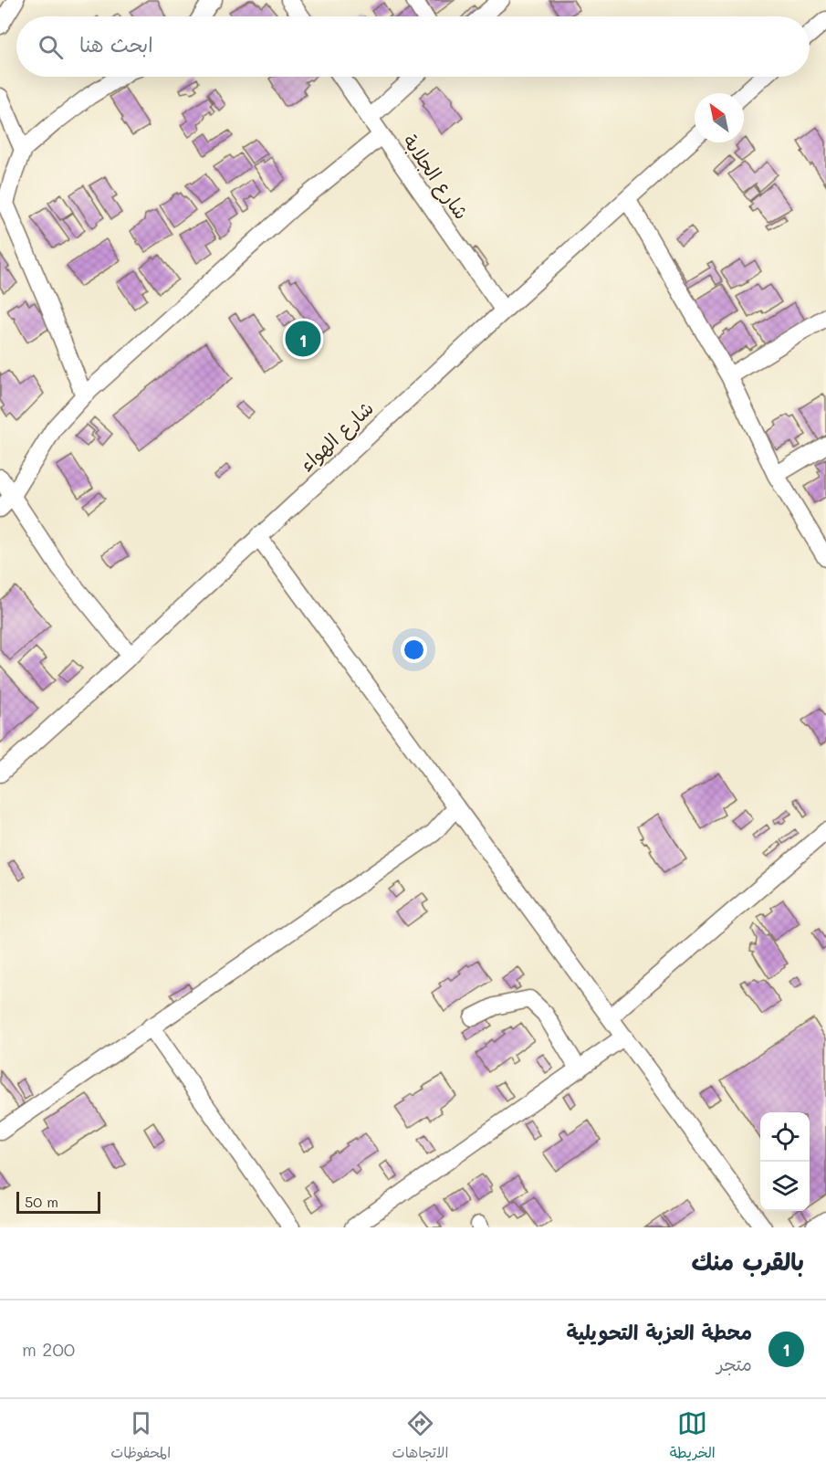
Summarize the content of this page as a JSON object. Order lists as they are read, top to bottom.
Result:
{
  "streets": {
    "street": ["شارع الجلابة", "شارع الهواء"]
  },
  "crossings": [
    ["شارع الجلابة", "شارع الهواء"]
  ],
  "scale_bar": "50 m",
  "north": "top left",
  "page": {
    "search": "ابحث هنا",
    "pins": "1",
    "scale": "50 m",
    "heading": "بالقرب منك",
    "list": [
      {
        "mark": "1",
        "name": "محطة العزبة التحويلية",
        "note": "متجر",
        "value": "200 m"
      }
    ],
    "nav": ["الخريطة", "الاتجاهات", "المحفوظات"]
  }
}
